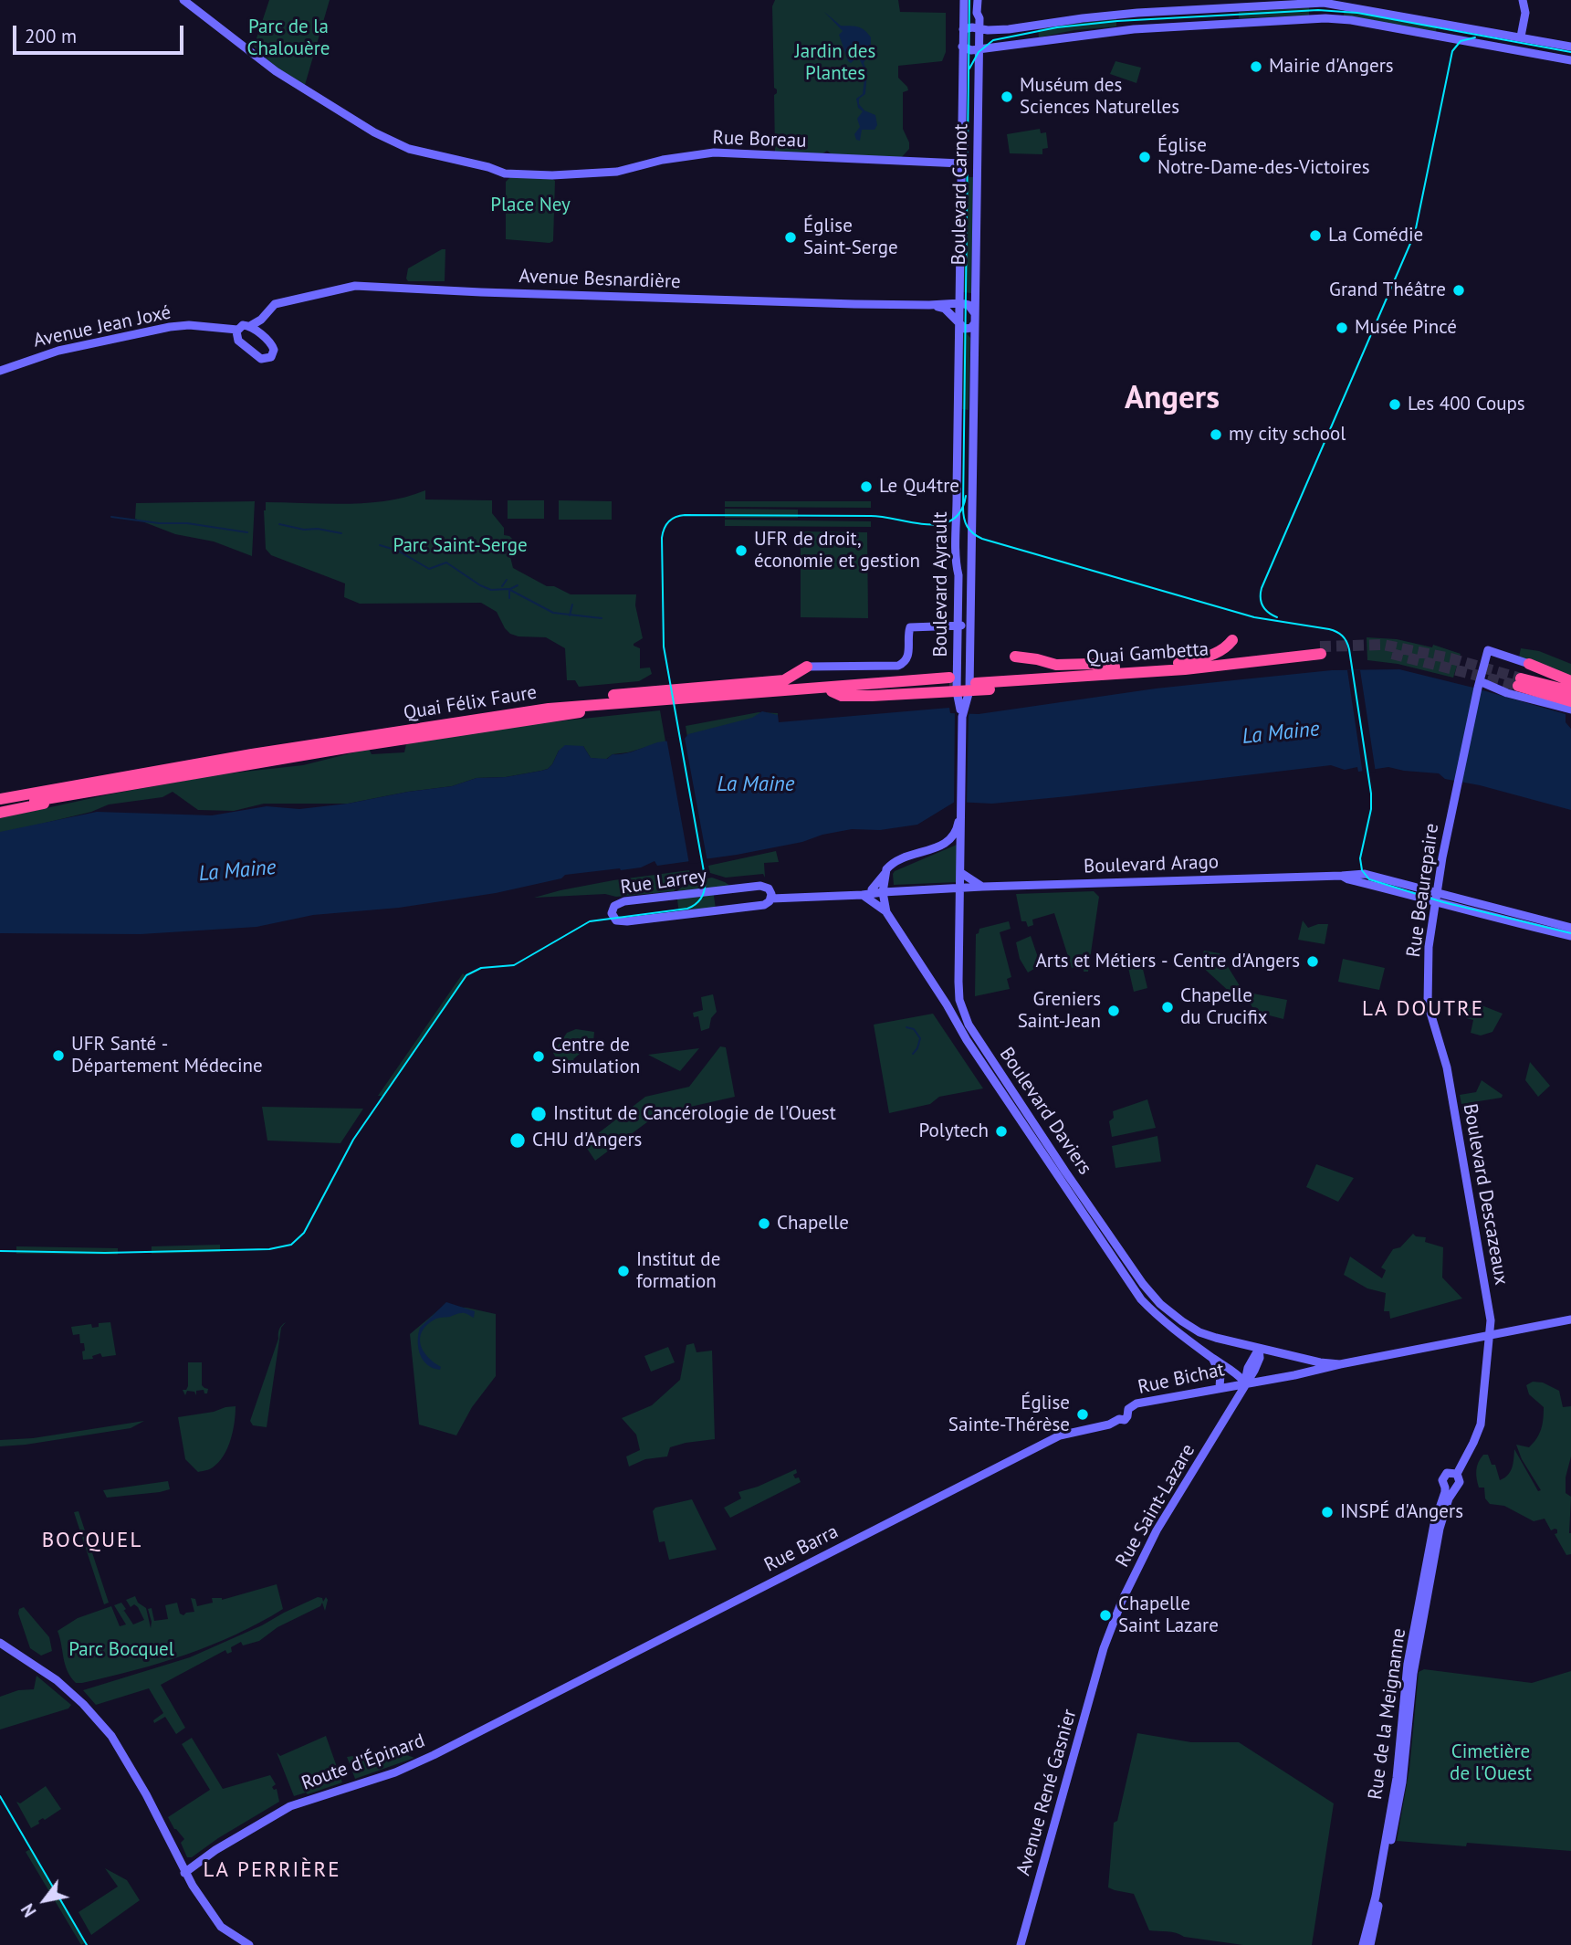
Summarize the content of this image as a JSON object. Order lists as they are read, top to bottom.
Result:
{
  "streets": {
    "highway": ["Quai Gambetta", "Quai Félix Faure"],
    "main road": [
      "Rue Boreau",
      "Boulevard Carnot",
      "Avenue Besnardière",
      "Avenue Jean Joxé",
      "Boulevard Ayrault",
      "Boulevard Arago",
      "Rue Larrey",
      "Rue Beaurepaire",
      "Boulevard Daviers",
      "Boulevard Descazeaux",
      "Rue Bichat",
      "Rue Saint-Lazare",
      "Rue Barra",
      "Rue de la Meignanne",
      "Route d'Épinard",
      "Avenue René Gasnier"
    ]
  },
  "crossings": [
    ["Rue Boreau", "Boulevard Carnot"],
    ["Boulevard Carnot", "Avenue Besnardière"],
    ["Boulevard Carnot", "Boulevard Ayrault"],
    ["Avenue Besnardière", "Boulevard Ayrault"],
    ["Boulevard Ayrault", "Quai Gambetta"],
    ["Boulevard Ayrault", "Quai Félix Faure"],
    ["Boulevard Ayrault", "Boulevard Daviers"],
    ["Quai Gambetta", "Quai Félix Faure"],
    ["Boulevard Arago", "Rue Larrey"],
    ["Boulevard Arago", "Rue Beaurepaire"],
    ["Boulevard Arago", "Boulevard Daviers"],
    ["Rue Larrey", "Boulevard Daviers"],
    ["Rue Beaurepaire", "Boulevard Descazeaux"],
    ["Boulevard Daviers", "Rue Bichat"],
    ["Boulevard Daviers", "Rue Saint-Lazare"],
    ["Boulevard Descazeaux", "Rue Bichat"],
    ["Rue Bichat", "Rue Saint-Lazare"],
    ["Rue Bichat", "Rue Barra"],
    ["Rue Saint-Lazare", "Avenue René Gasnier"],
    ["Rue Barra", "Route d'Épinard"]
  ],
  "districts": [
    "Angers",
    "LA DOUTRE",
    "BOCQUEL",
    "LA PERRIÈRE"
  ],
  "water": ["La Maine"],
  "parks": [
    "Parc de la Chalouère",
    "Jardin des Plantes",
    "Place Ney",
    "Parc Saint-Serge",
    "Parc Bocquel",
    "Cimetière de l'Ouest"
  ],
  "places": [
    "Mairie d'Angers",
    "Muséum des Sciences Naturelles",
    "Église Notre-Dame-des-Victoires",
    "La Comédie",
    "Église Saint-Serge",
    "Grand Théâtre",
    "Musée Pincé",
    "Les 400 Coups",
    "my city school",
    "Le Qu4tre",
    "UFR de droit, économie et gestion",
    "Arts et Métiers - Centre d'Angers",
    "Chapelle du Crucifix",
    "Greniers Saint-Jean",
    "UFR Santé - Département Médecine",
    "Centre de Simulation",
    "Institut de Cancérologie de l'Ouest",
    "Polytech",
    "CHU d'Angers",
    "Chapelle",
    "Institut de formation",
    "Église Sainte-Thérèse",
    "INSPÉ d'Angers",
    "Chapelle Saint Lazare"
  ],
  "scale_bar": "200 m",
  "north": "bottom left"
}
